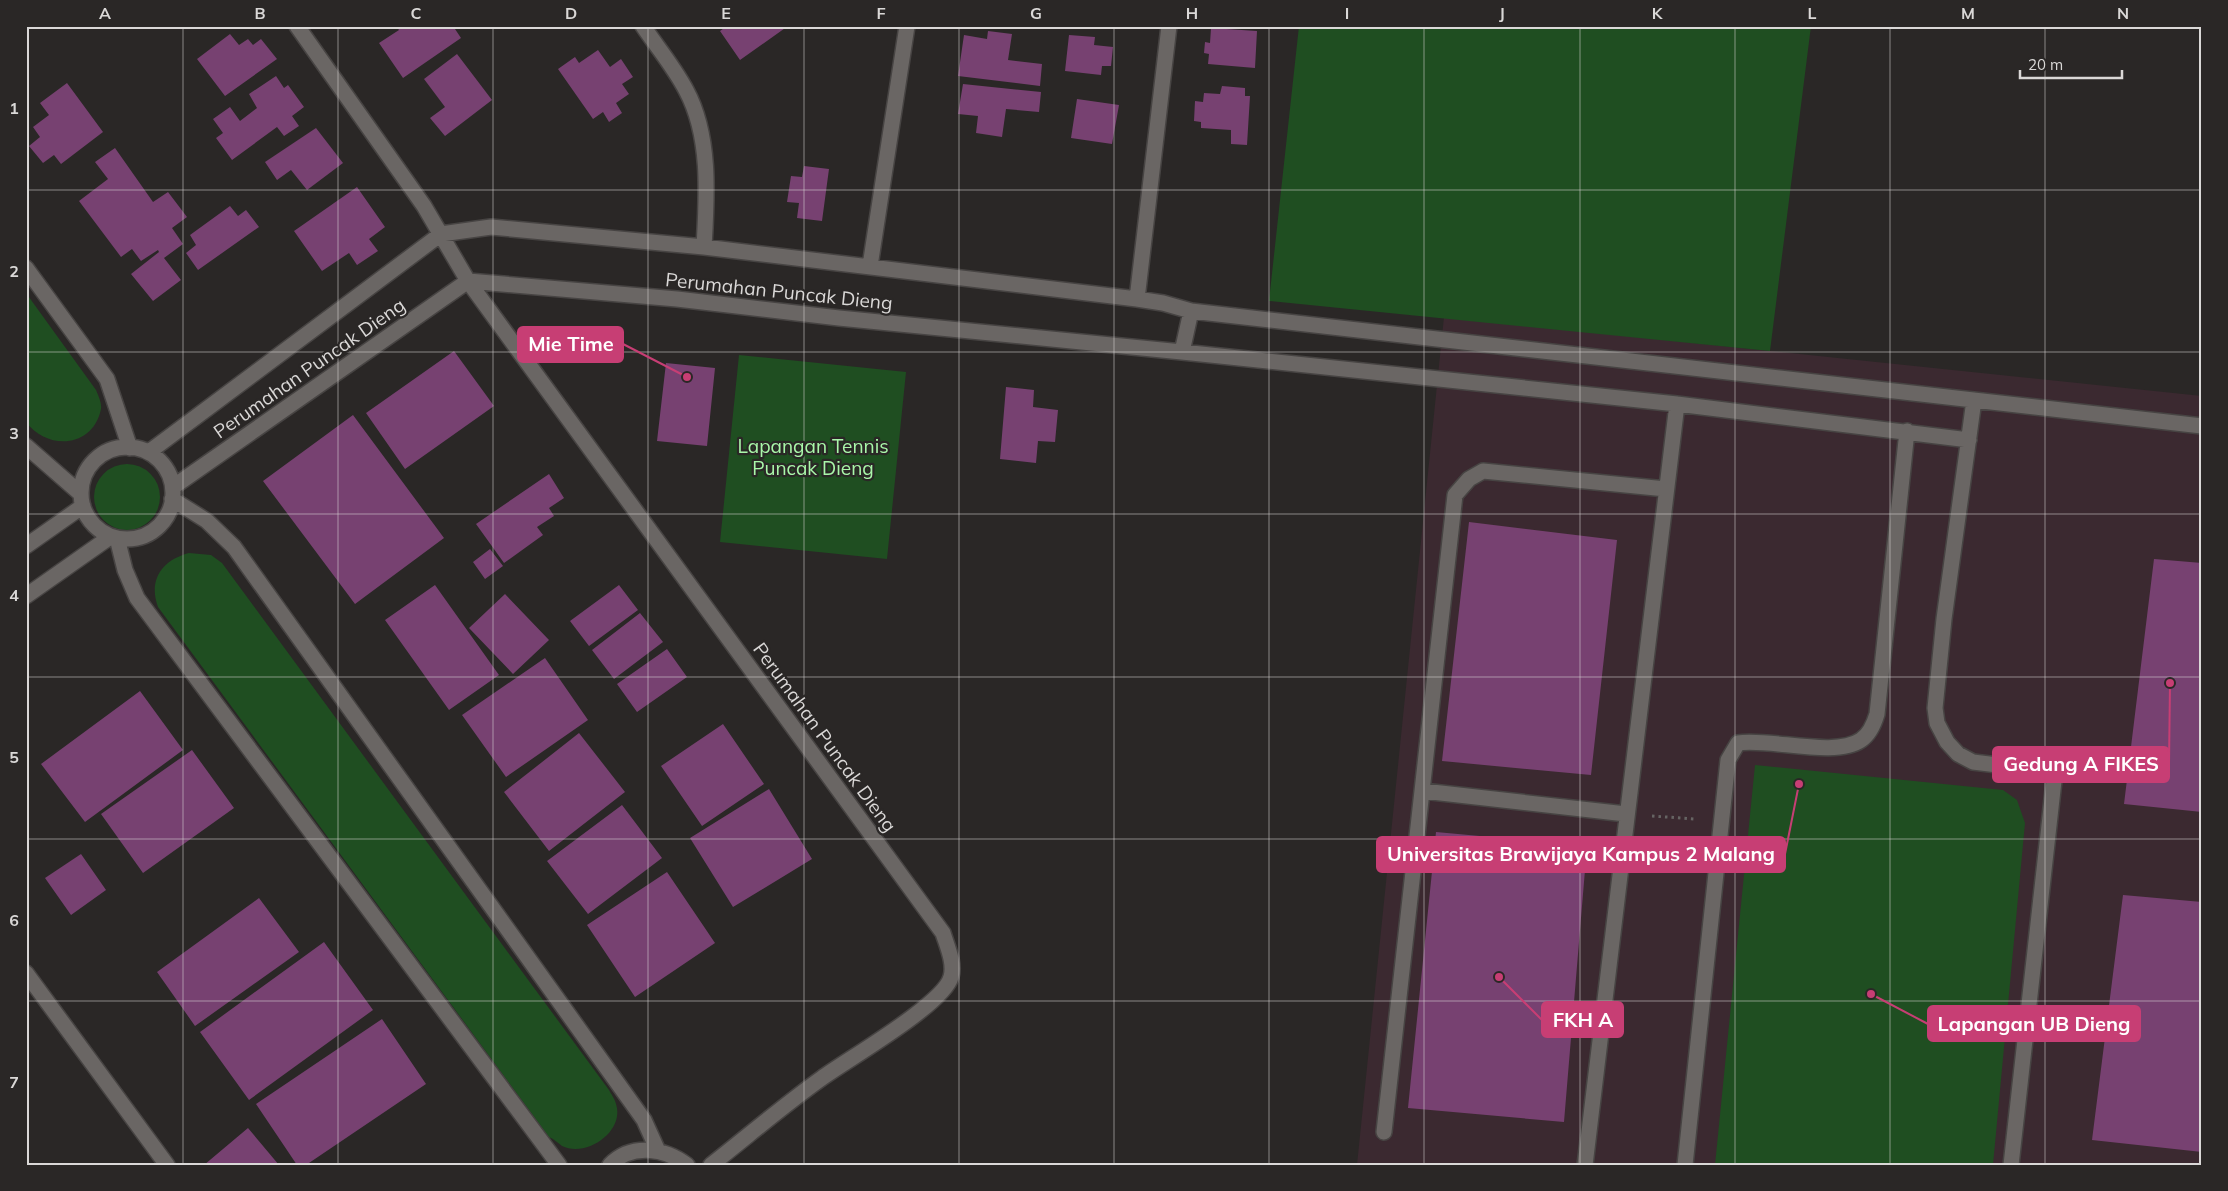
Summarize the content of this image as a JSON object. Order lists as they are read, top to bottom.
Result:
{
  "streets": {
    "street": ["Perumahan Puncak Dieng"]
  },
  "parks": ["Lapangan Tennis Puncak Dieng"],
  "places": [
    "Mie Time",
    "Gedung A FIKES",
    "Universitas Brawijaya Kampus 2 Malang",
    "FKH A",
    "Lapangan UB Dieng"
  ],
  "scale_bar": "20 m",
  "grid": {
    "columns": [
      "A",
      "B",
      "C",
      "D",
      "E",
      "F",
      "G",
      "H",
      "I",
      "J",
      "K",
      "L",
      "M",
      "N"
    ],
    "rows": [
      "1",
      "2",
      "3",
      "4",
      "5",
      "6",
      "7"
    ]
  }
}
